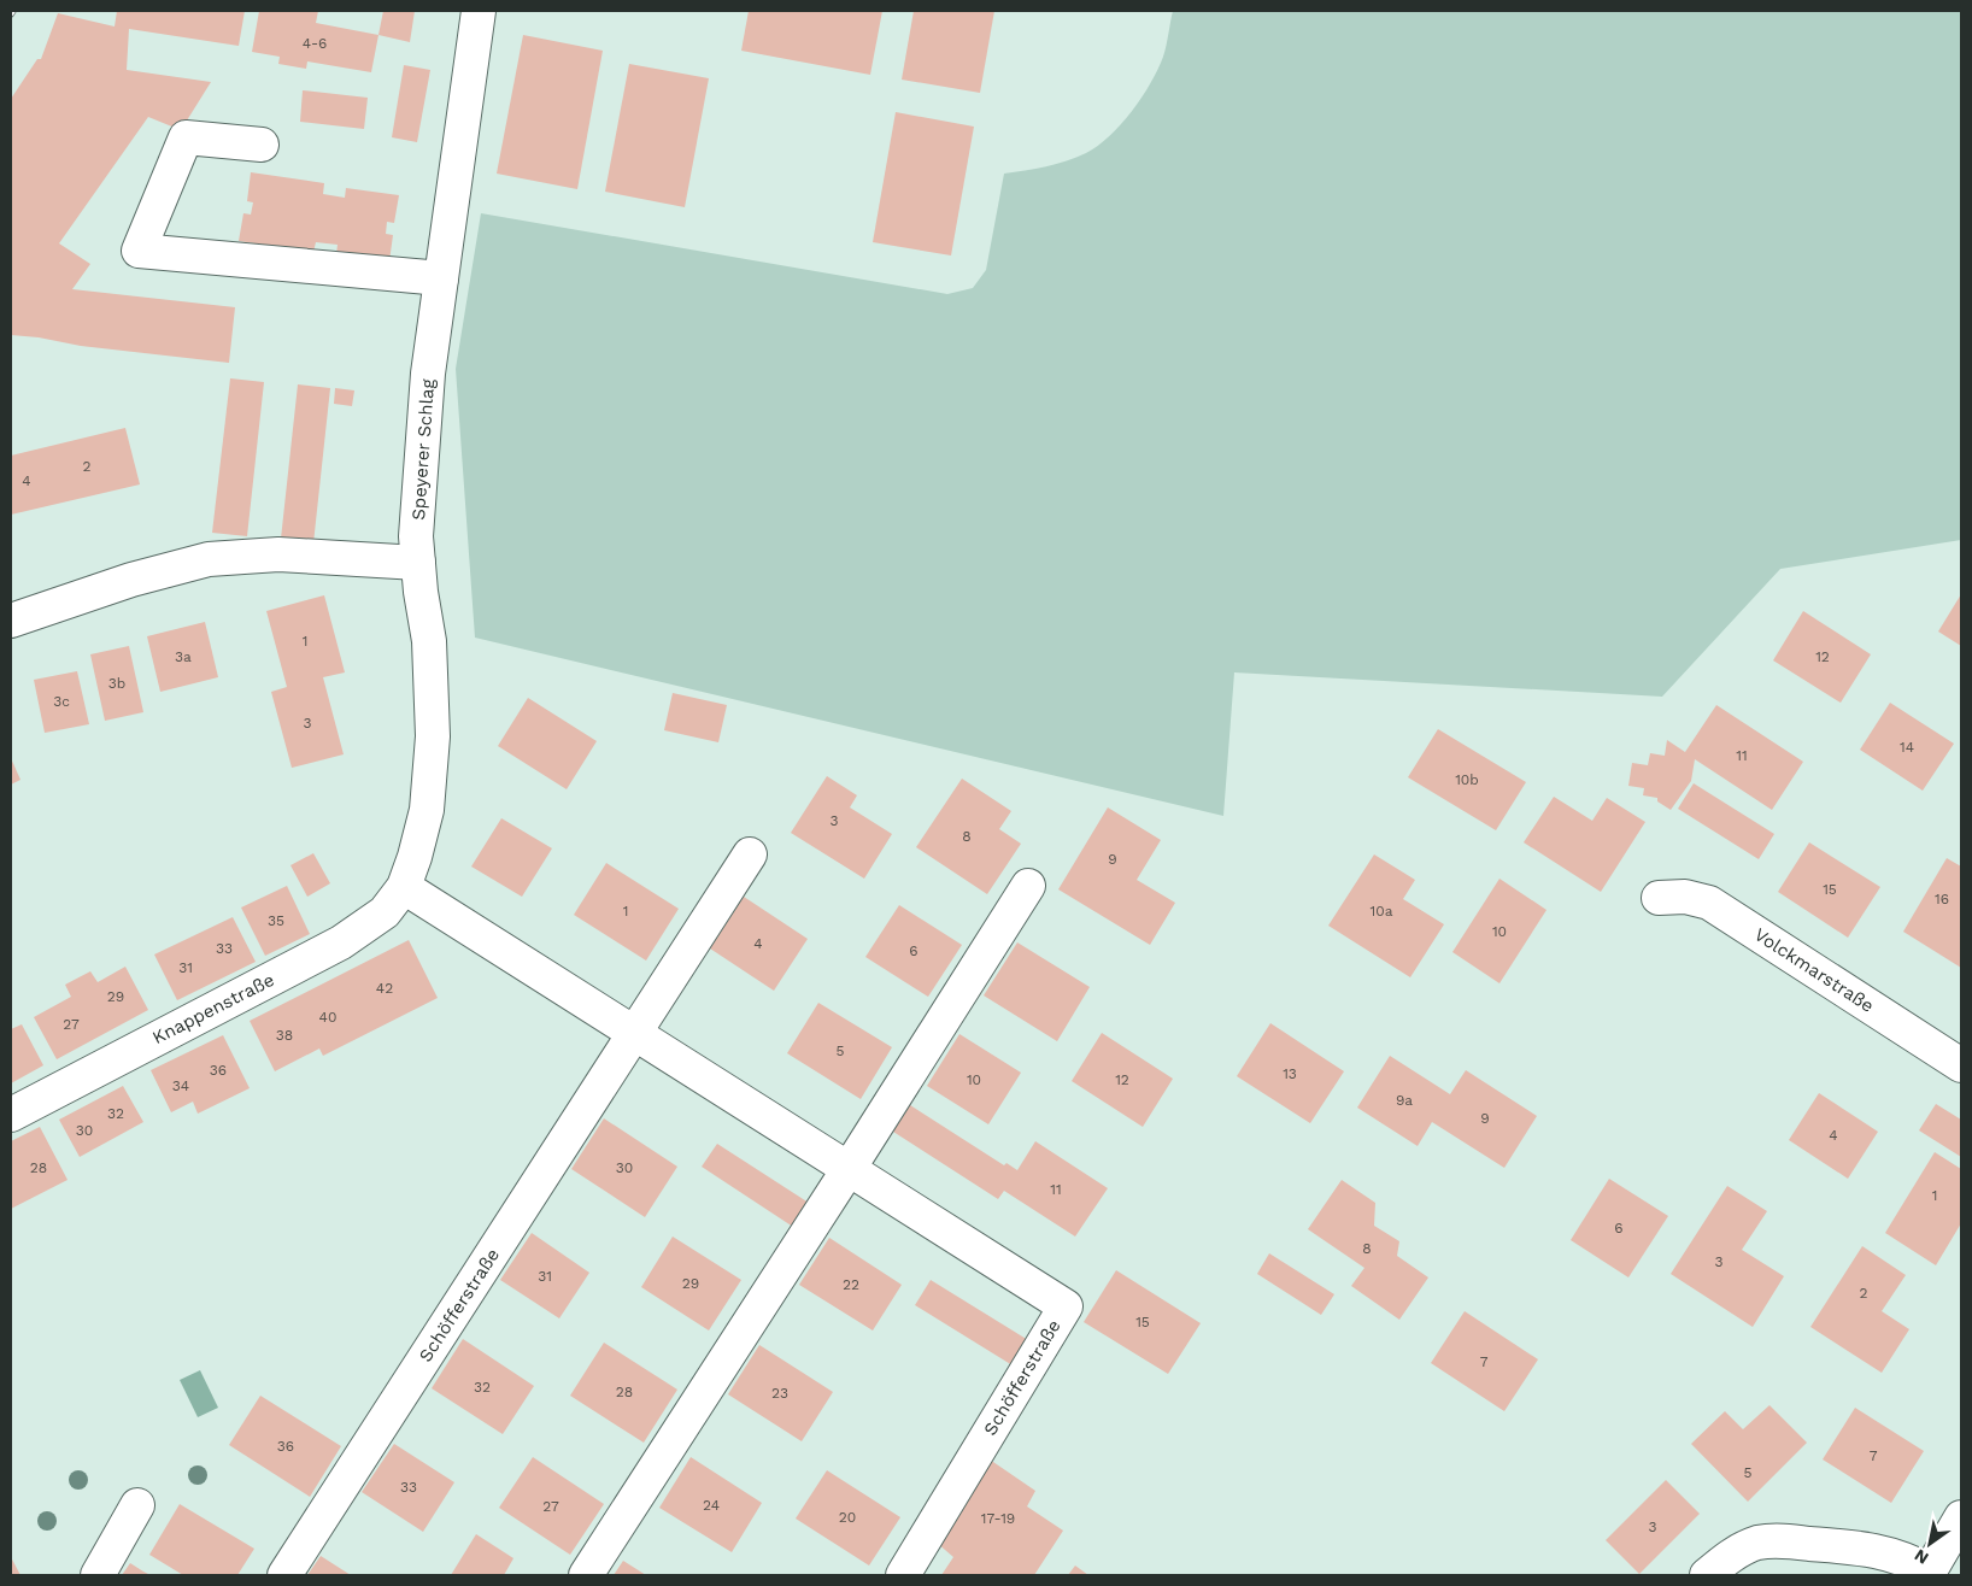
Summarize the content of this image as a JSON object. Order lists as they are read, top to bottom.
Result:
{
  "streets": {
    "street": [
      "Speyerer Schlag",
      "Volckmarstraße",
      "Knappenstraße",
      "Schöfferstraße"
    ]
  },
  "crossings": [
    ["Speyerer Schlag", "Knappenstraße"],
    ["Speyerer Schlag", "Schöfferstraße"],
    ["Knappenstraße", "Schöfferstraße"]
  ],
  "house_numbers": [
    "4-6",
    "2",
    "4",
    "1",
    "3a",
    "12",
    "3b",
    "3c",
    "3",
    "14",
    "11",
    "10b",
    "3",
    "8",
    "9",
    "15",
    "16",
    "1",
    "10a",
    "35",
    "10",
    "4",
    "33",
    "6",
    "31",
    "42",
    "29",
    "40",
    "27",
    "38",
    "5",
    "36",
    "13",
    "10",
    "12",
    "34",
    "9a",
    "32",
    "9",
    "30",
    "4",
    "28",
    "30",
    "11",
    "1",
    "6",
    "8",
    "3",
    "31",
    "29",
    "22",
    "2",
    "15",
    "7",
    "32",
    "28",
    "23",
    "36",
    "7",
    "5",
    "33",
    "24",
    "27",
    "20",
    "17-19",
    "3"
  ],
  "north": "bottom left"
}
